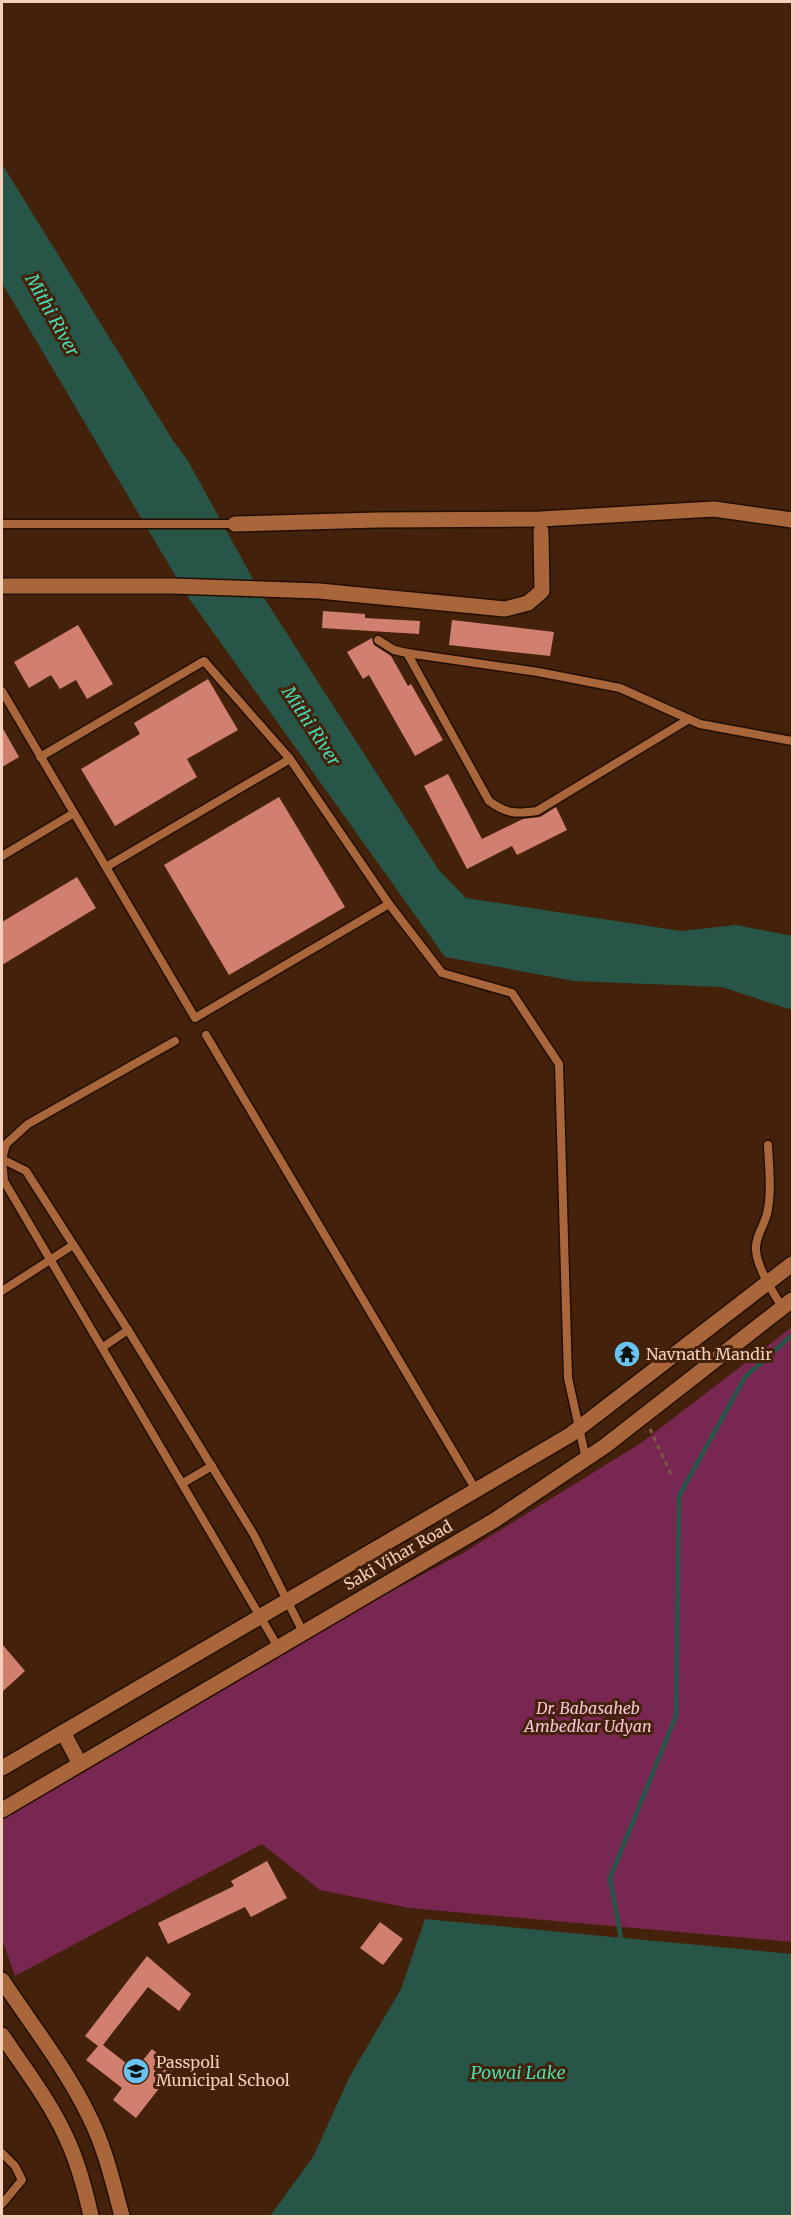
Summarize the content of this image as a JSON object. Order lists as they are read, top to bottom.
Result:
{
  "streets": {
    "main road": ["Saki Vihar Road"]
  },
  "water": ["Mithi River", "Powai Lake"],
  "parks": ["Dr. Babasaheb Ambedkar Udyan"],
  "places": {
    "temple": ["Navnath Mandir"],
    "school or university": ["Passpoli Municipal School"]
  }
}
